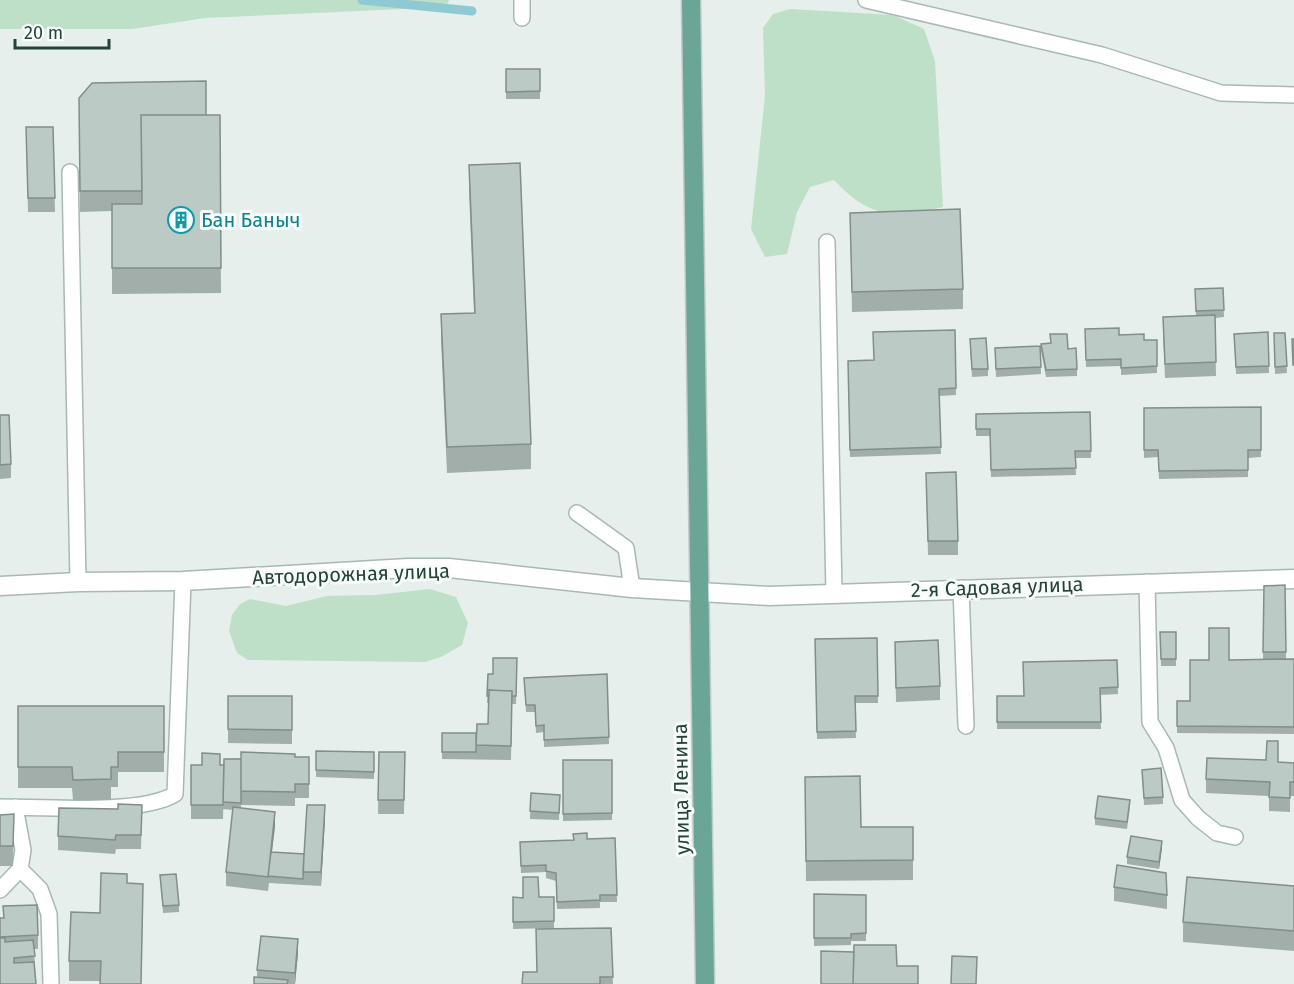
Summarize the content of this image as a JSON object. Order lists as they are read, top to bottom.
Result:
{
  "streets": {
    "main road": ["улица Ленина"],
    "street": ["Автодорожная улица", "2-я Садовая улица"]
  },
  "crossings": [
    ["Автодорожная улица", "2-я Садовая улица"],
    ["Автодорожная улица", "улица Ленина"],
    ["2-я Садовая улица", "улица Ленина"]
  ],
  "places": {
    "building": ["Бан Баныч"]
  },
  "scale_bar": "20 m"
}
